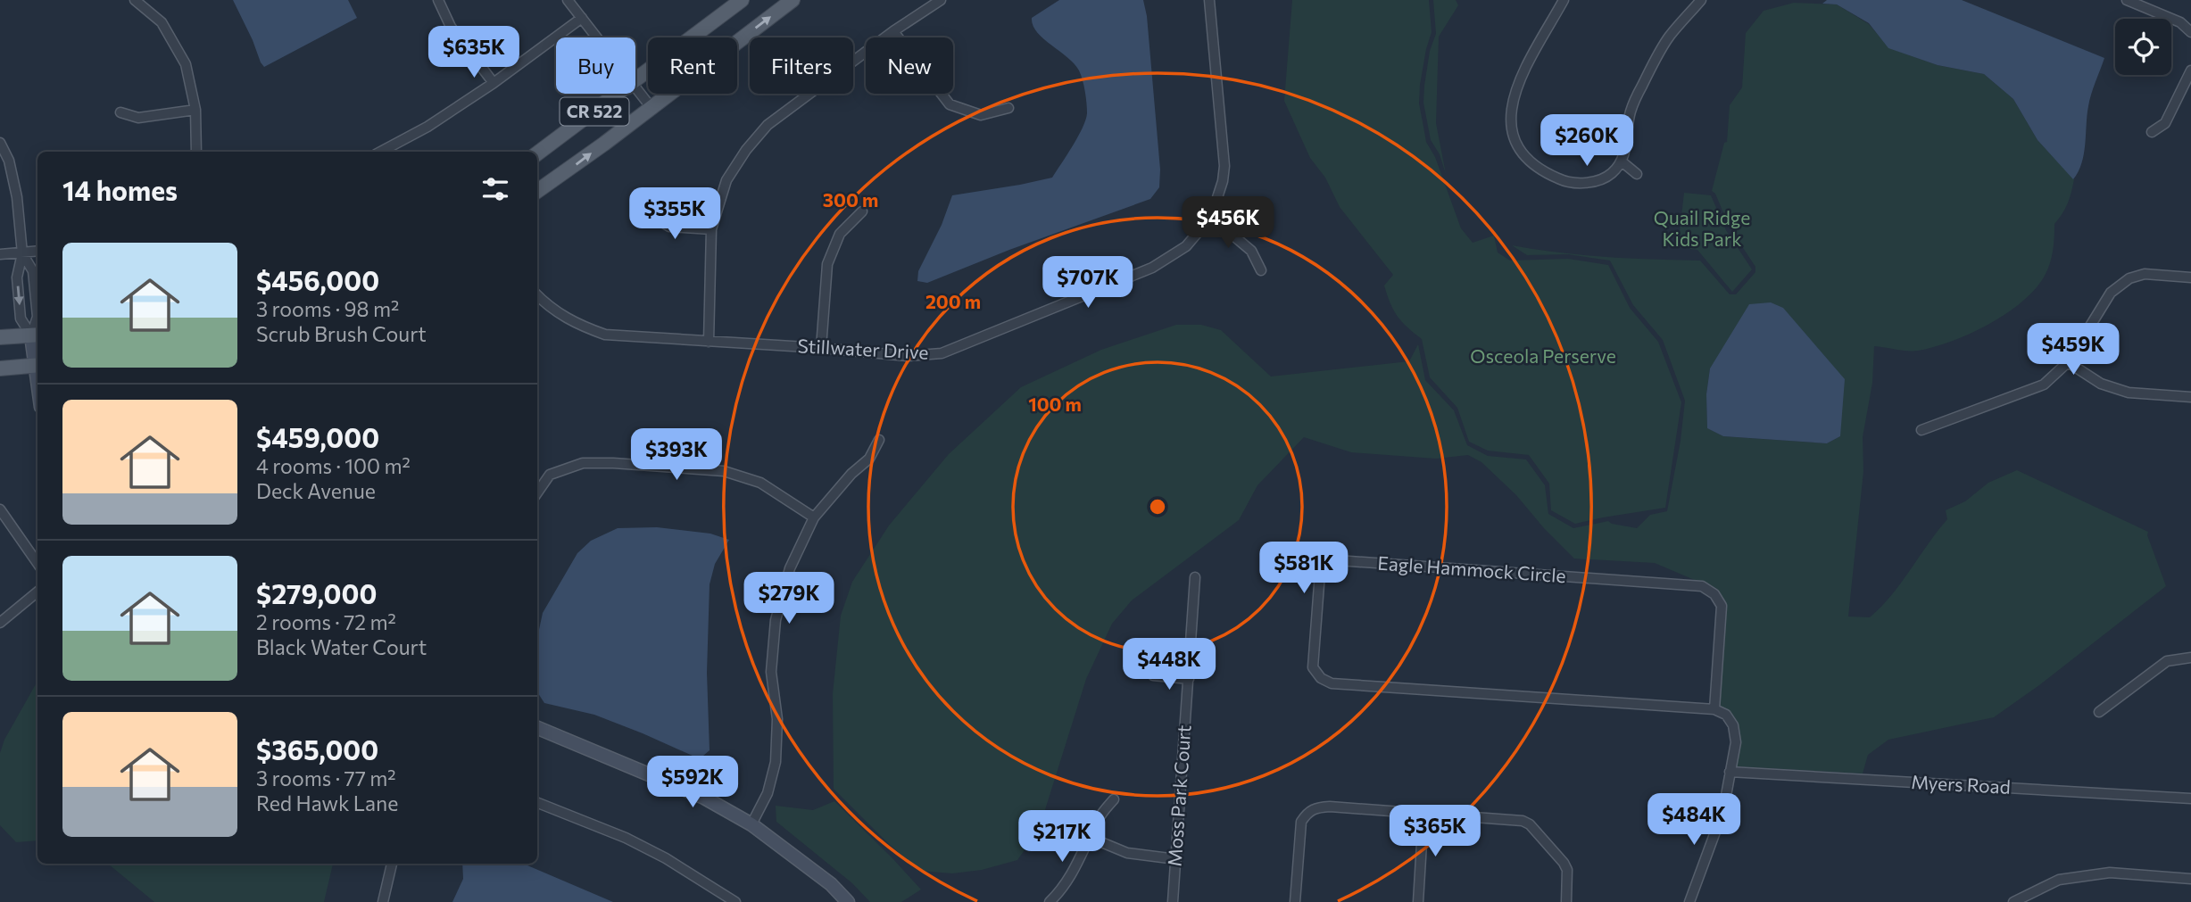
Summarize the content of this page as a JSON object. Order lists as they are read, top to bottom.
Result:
{
  "streets": {
    "main road": ["CR 522"],
    "street": [
      "Stillwater Drive",
      "Eagle Hammock Circle",
      "Myers Road",
      "Moss Park Court"
    ]
  },
  "parks": ["Quail Ridge Kids Park", "Osceola Perserve"],
  "page": {
    "price": [
      "$635K",
      "$260K",
      "$355K",
      "$456K",
      "$707K",
      "$459K",
      "$393K",
      "$581K",
      "$279K",
      "$448K",
      "$592K",
      "$484K",
      "$365K",
      "$217K"
    ],
    "chip": [
      "Buy",
      "Rent",
      "Filters",
      "New"
    ],
    "heading": "14 homes",
    "list": [
      {
        "name": "$456,000",
        "note": "3 rooms · 98 m² · Scrub Brush Court"
      },
      {
        "name": "$459,000",
        "note": "4 rooms · 100 m² · Deck Avenue"
      },
      {
        "name": "$279,000",
        "note": "2 rooms · 72 m² · Black Water Court"
      },
      {
        "name": "$365,000",
        "note": "3 rooms · 77 m² · Red Hawk Lane"
      }
    ]
  },
  "rings": ["300 m", "200 m", "100 m"]
}
